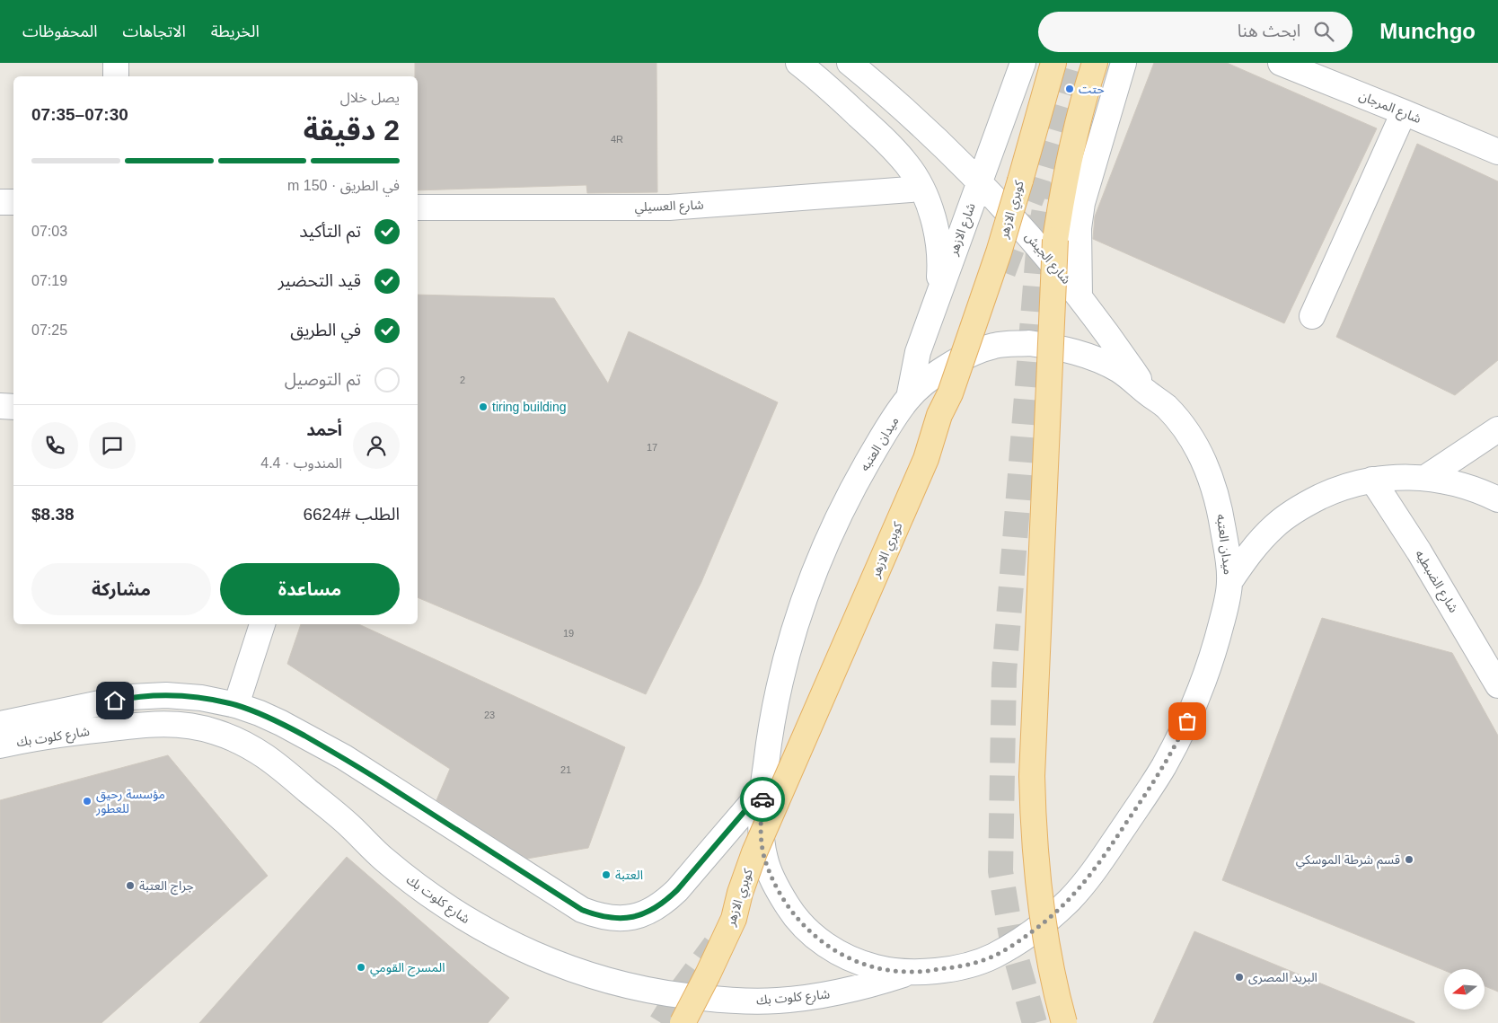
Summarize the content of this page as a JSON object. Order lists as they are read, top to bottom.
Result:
{
  "streets": {
    "main road": [
      "شارع المرجان",
      "شارع العسيلي",
      "كوبري الازهر",
      "شارع الازهر",
      "شارع الجيش",
      "ميدان العتبه",
      "شارع الضبطيه",
      "شارع كلوت بك"
    ]
  },
  "crossings": [
    ["شارع الازهر", "شارع الجيش"],
    ["شارع الازهر", "ميدان العتبه"],
    ["شارع الجيش", "ميدان العتبه"],
    ["ميدان العتبه", "شارع كلوت بك"]
  ],
  "places": [
    "حتت",
    "tiring building",
    "مؤسسة رحيق للعطور",
    "قسم شرطة الموسكي",
    "العتبة",
    "جراج العتبة",
    "المسرح القومي",
    "البريد المصرى"
  ],
  "house_numbers": [
    "4R",
    "2",
    "17",
    "19",
    "23",
    "21"
  ],
  "north": "left",
  "page": {
    "header": "Munchgo",
    "search": "ابحث هنا",
    "nav": ["الخريطة", "الاتجاهات", "المحفوظات"],
    "heading": ["2 دقيقة", "يصل خلال", "07:30–07:35"],
    "panel": [
      "أحمد",
      "المندوب · 4.4",
      "الطلب #6624",
      "$8.38"
    ],
    "bar": "في الطريق · 150 m",
    "list": [
      ["تم التأكيد", "07:03"],
      ["قيد التحضير", "07:19"],
      ["في الطريق", "07:25"],
      "تم التوصيل"
    ],
    "buttons": ["مساعدة", "مشاركة"]
  }
}
